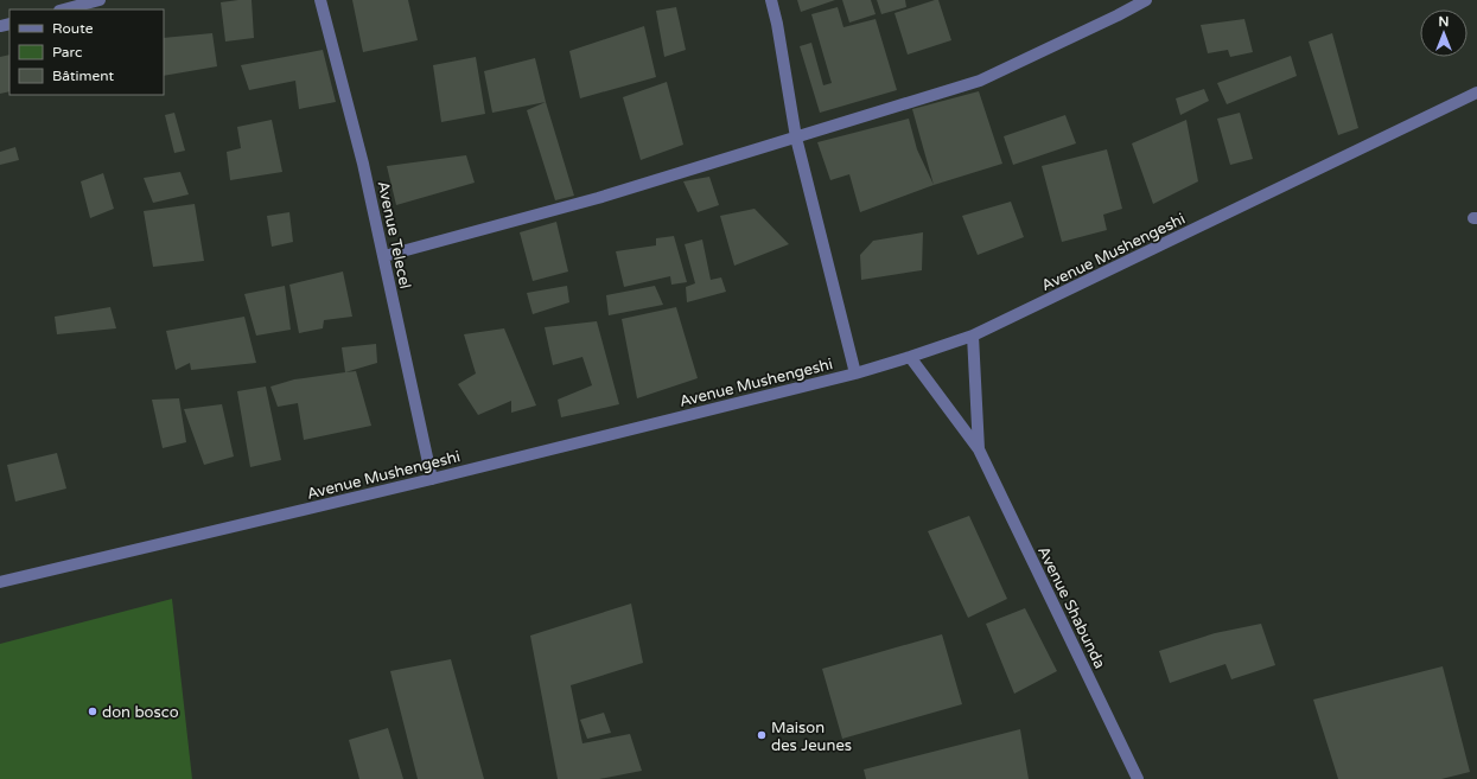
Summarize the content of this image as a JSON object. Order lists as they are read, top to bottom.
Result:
{
  "streets": {
    "street": ["Avenue Telecel", "Avenue Mushengeshi", "Avenue Shabunda"]
  },
  "crossings": [
    ["Avenue Telecel", "Avenue Mushengeshi"]
  ],
  "places": ["don bosco", "Maison des Jeunes"],
  "legend": ["Route", "Parc", "Bâtiment"],
  "north": "top"
}
